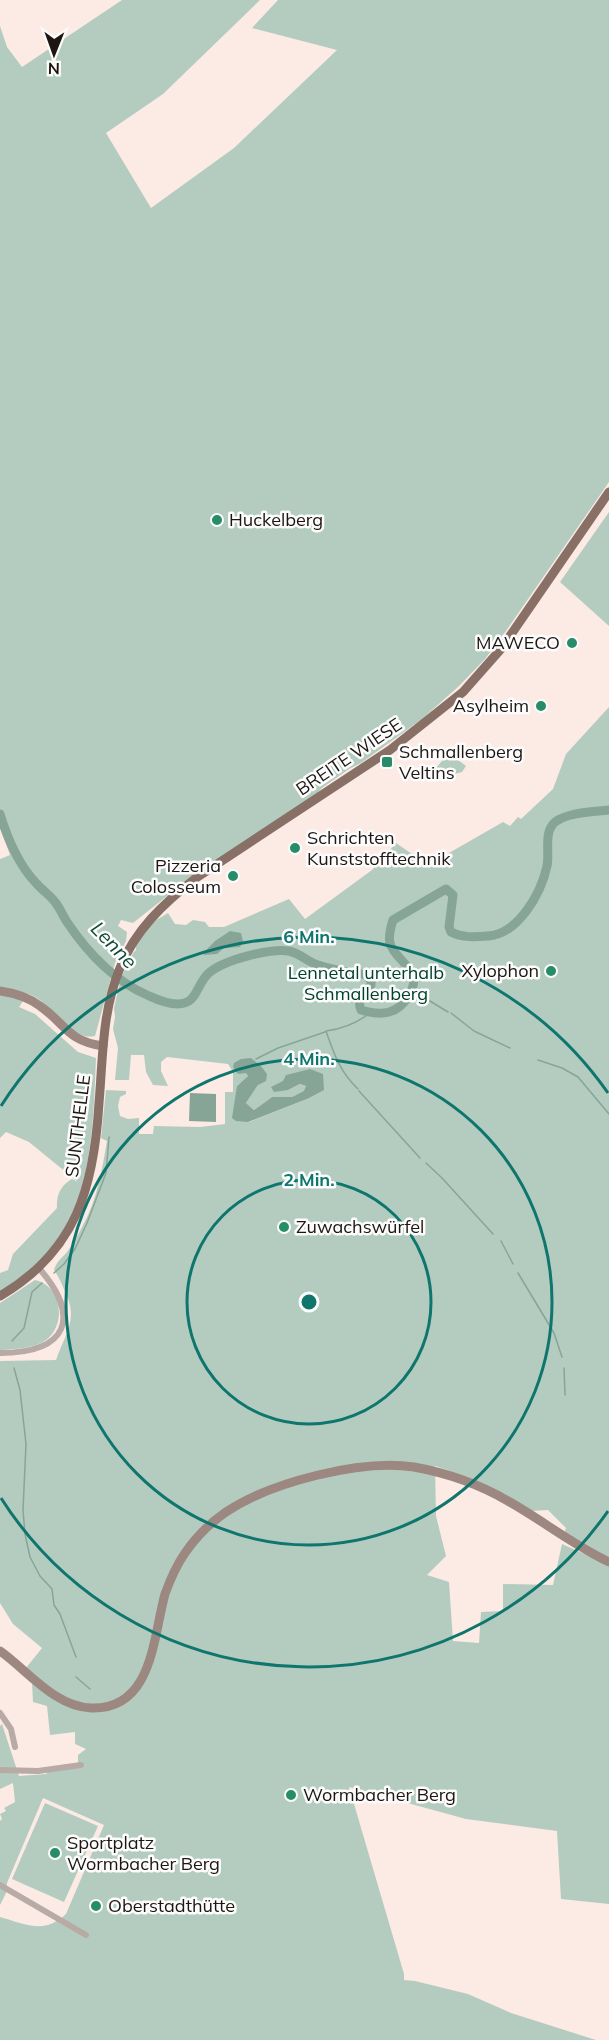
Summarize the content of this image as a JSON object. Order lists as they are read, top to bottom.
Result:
{
  "streets": {
    "main road": ["BREITE WIESE", "SUNTHELLE"]
  },
  "crossings": [
    ["BREITE WIESE", "SUNTHELLE"]
  ],
  "water": ["Lenne"],
  "parks": ["Lennetal unterhalb Schmallenberg"],
  "places": {
    "other": [
      "Huckelberg",
      "MAWECO",
      "Asylheim",
      "Schrichten Kunststofftechnik",
      "Pizzeria Colosseum",
      "Xylophon",
      "Zuwachswürfel",
      "Wormbacher Berg",
      "Sportplatz Wormbacher Berg",
      "Oberstadthütte"
    ],
    "transit": ["Schmallenberg Veltins"]
  },
  "north": "bottom",
  "rings": ["6 Min.", "4 Min.", "2 Min."]
}
